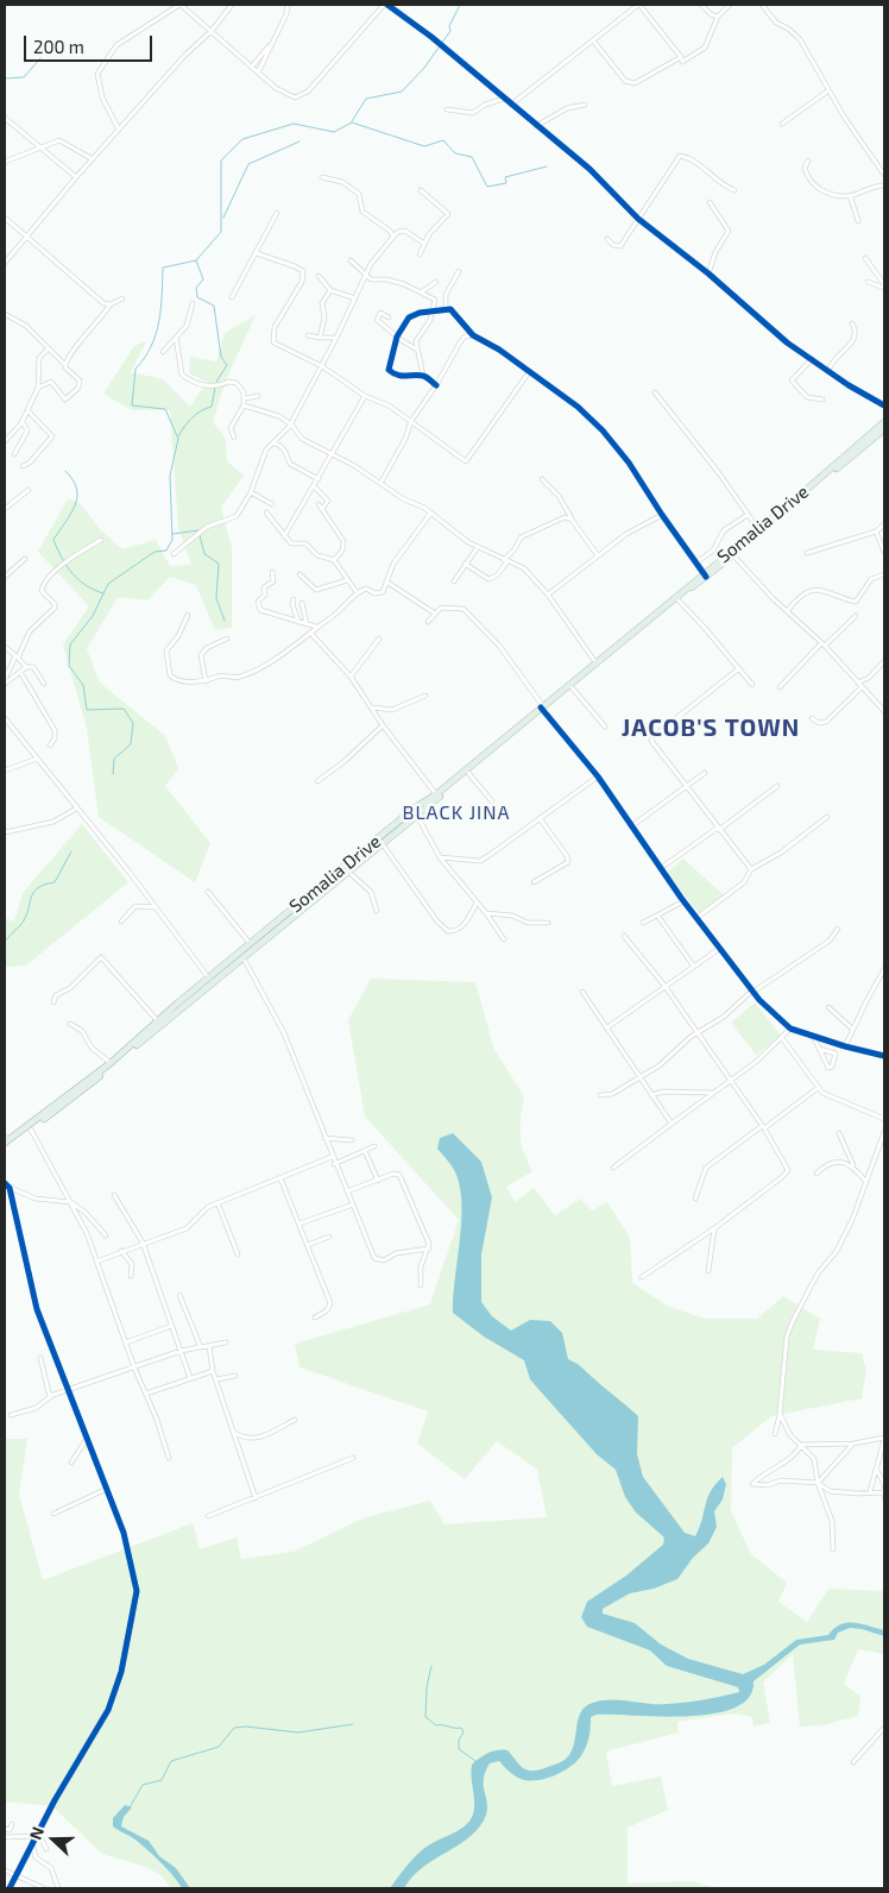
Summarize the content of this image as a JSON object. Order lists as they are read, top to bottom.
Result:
{
  "streets": {
    "main road": ["Somalia Drive"]
  },
  "districts": ["JACOB'S TOWN", "BLACK JINA"],
  "scale_bar": "200 m",
  "north": "left"
}
